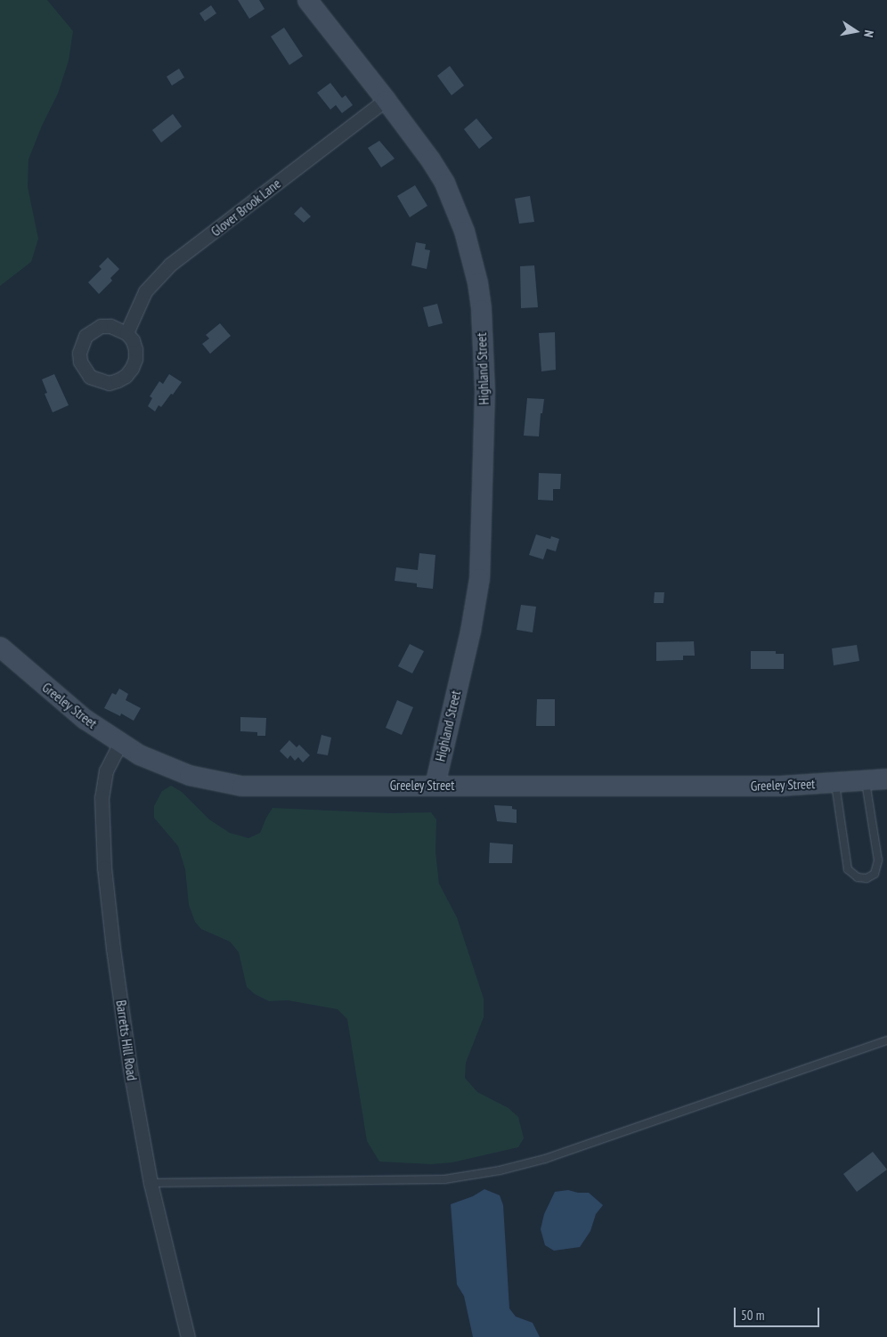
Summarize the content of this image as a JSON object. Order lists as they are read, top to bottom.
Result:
{
  "streets": {
    "street": [
      "Glover Brook Lane",
      "Highland Street",
      "Greeley Street",
      "Barretts Hill Road"
    ]
  },
  "crossings": [
    ["Glover Brook Lane", "Highland Street"],
    ["Highland Street", "Greeley Street"],
    ["Greeley Street", "Barretts Hill Road"]
  ],
  "scale_bar": "50 m",
  "north": "right"
}
